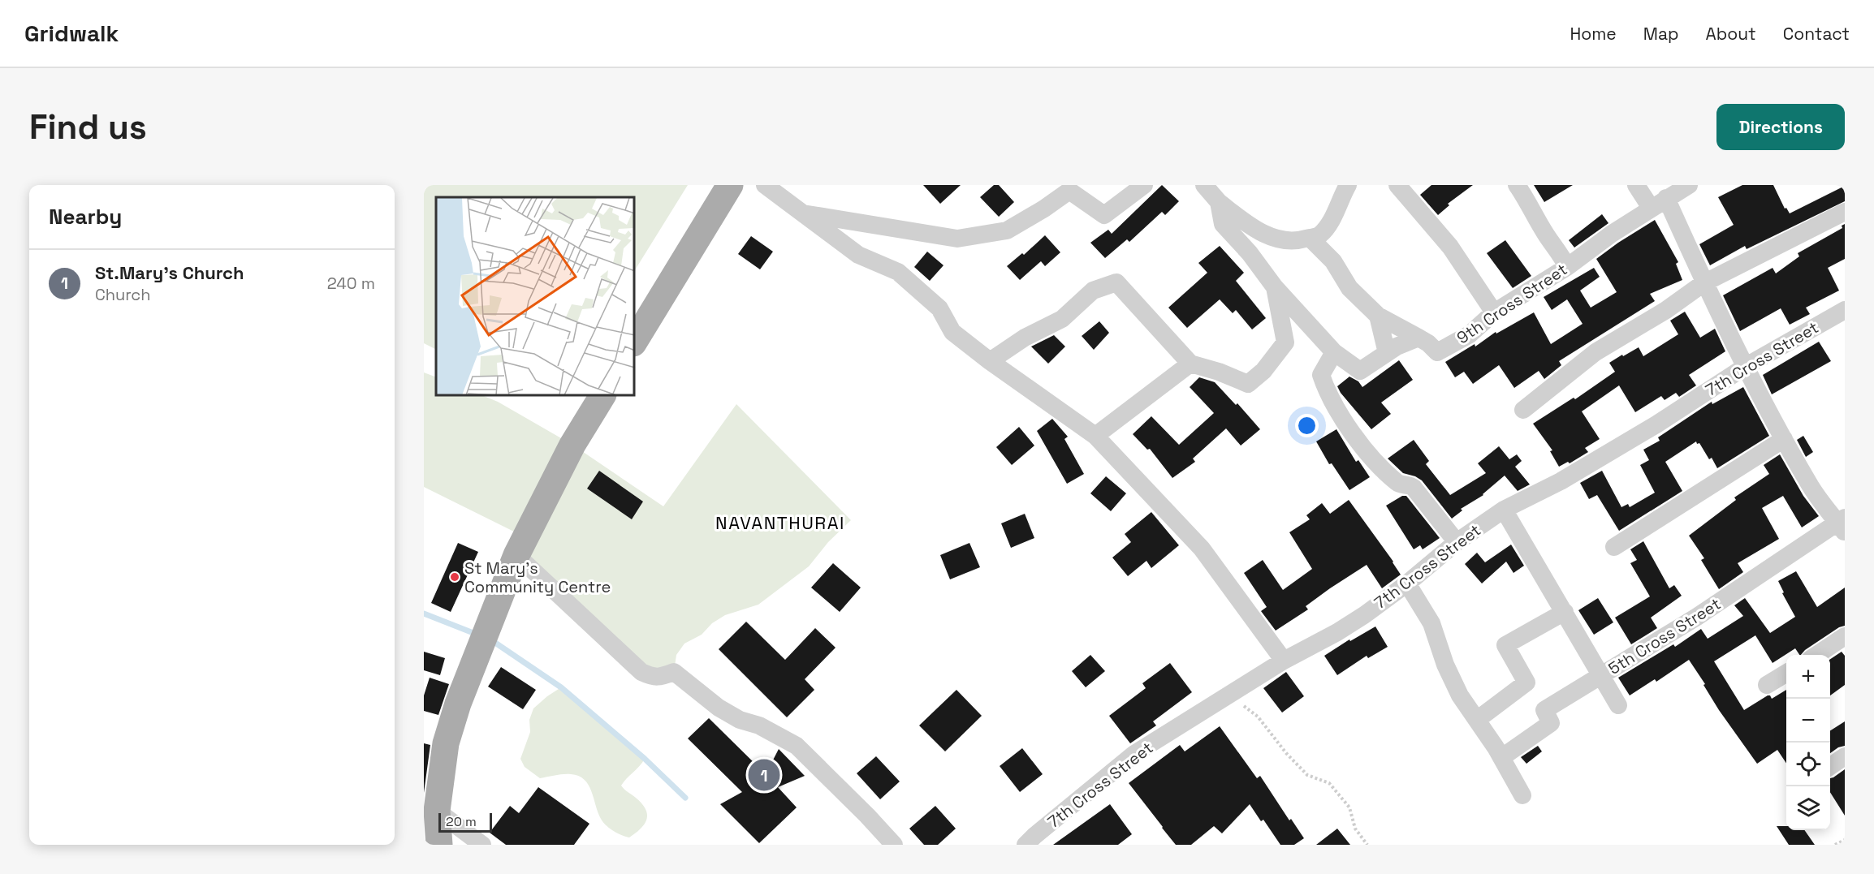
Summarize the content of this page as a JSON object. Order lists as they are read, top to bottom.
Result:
{
  "streets": {
    "street": ["9th Cross Street", "7th Cross Street", "5th Cross Street"]
  },
  "districts": ["NAVANTHURAI"],
  "places": ["St Mary's Community Centre"],
  "scale_bar": "20 m",
  "page": {
    "header": "Gridwalk",
    "nav": [
      "Home",
      "Map",
      "About",
      "Contact"
    ],
    "buttons": "Directions",
    "title": "Find us",
    "heading": "Nearby",
    "list": [
      {
        "mark": "1",
        "name": "St.Mary's Church",
        "note": "Church",
        "value": "240 m"
      }
    ],
    "map_buttons": ["+", "−"],
    "pins": "1",
    "scale": "20 m"
  }
}
